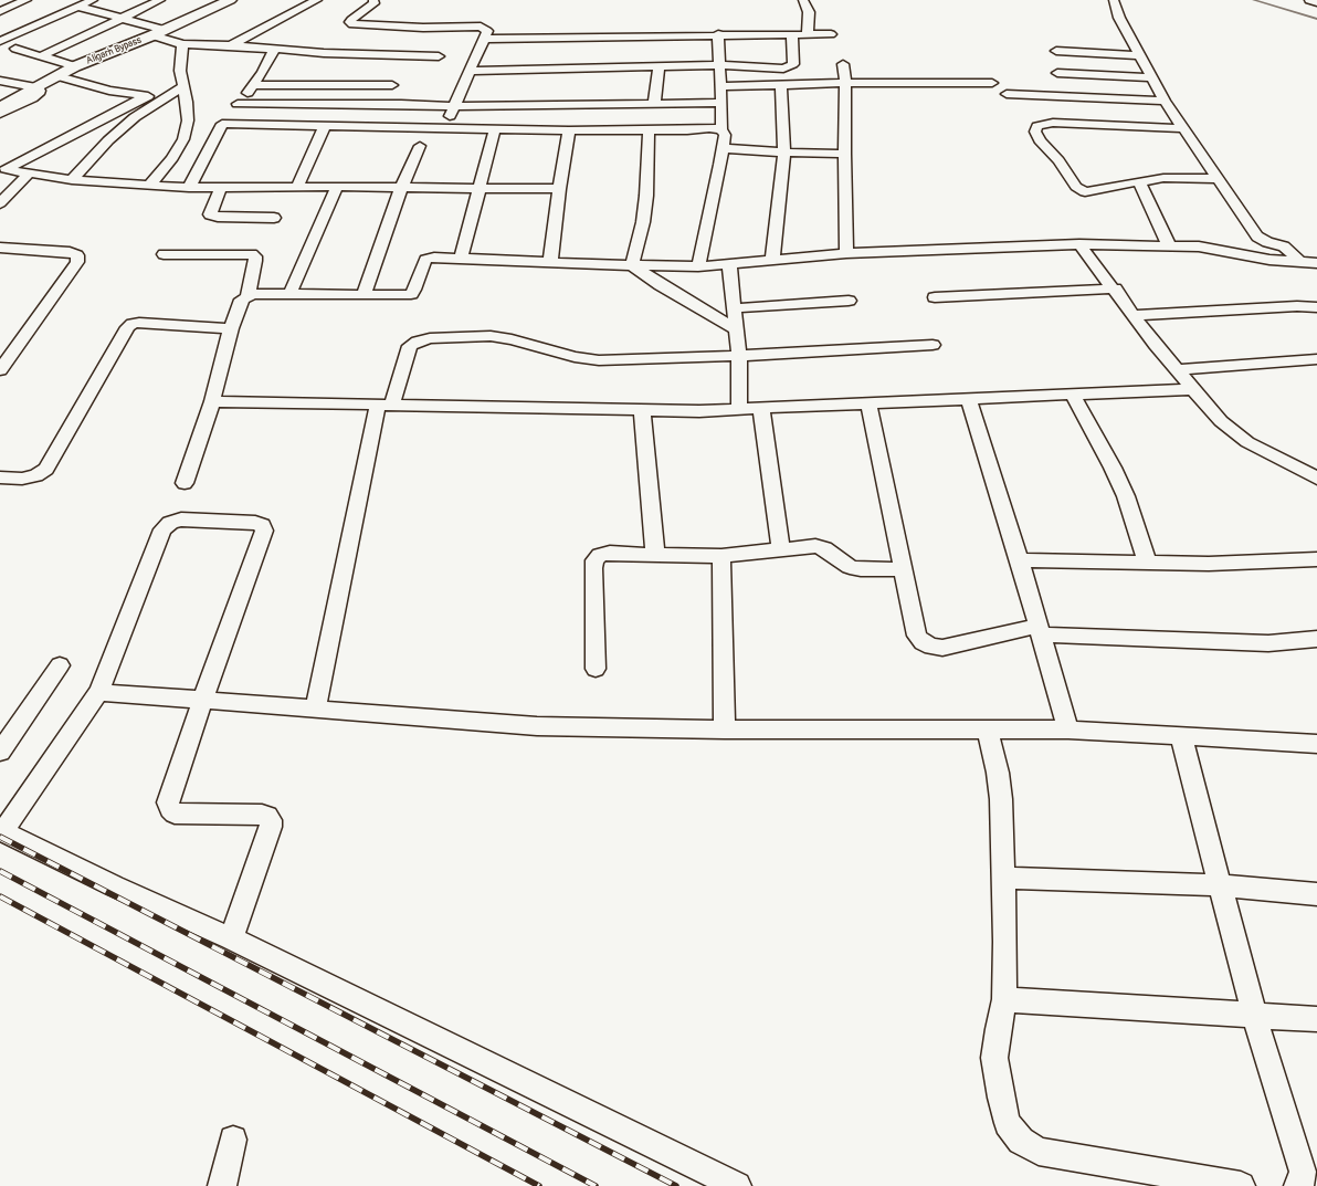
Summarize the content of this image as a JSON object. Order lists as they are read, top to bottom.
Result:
{
  "streets": {
    "main road": ["Aligarh Bypass"]
  }
}
